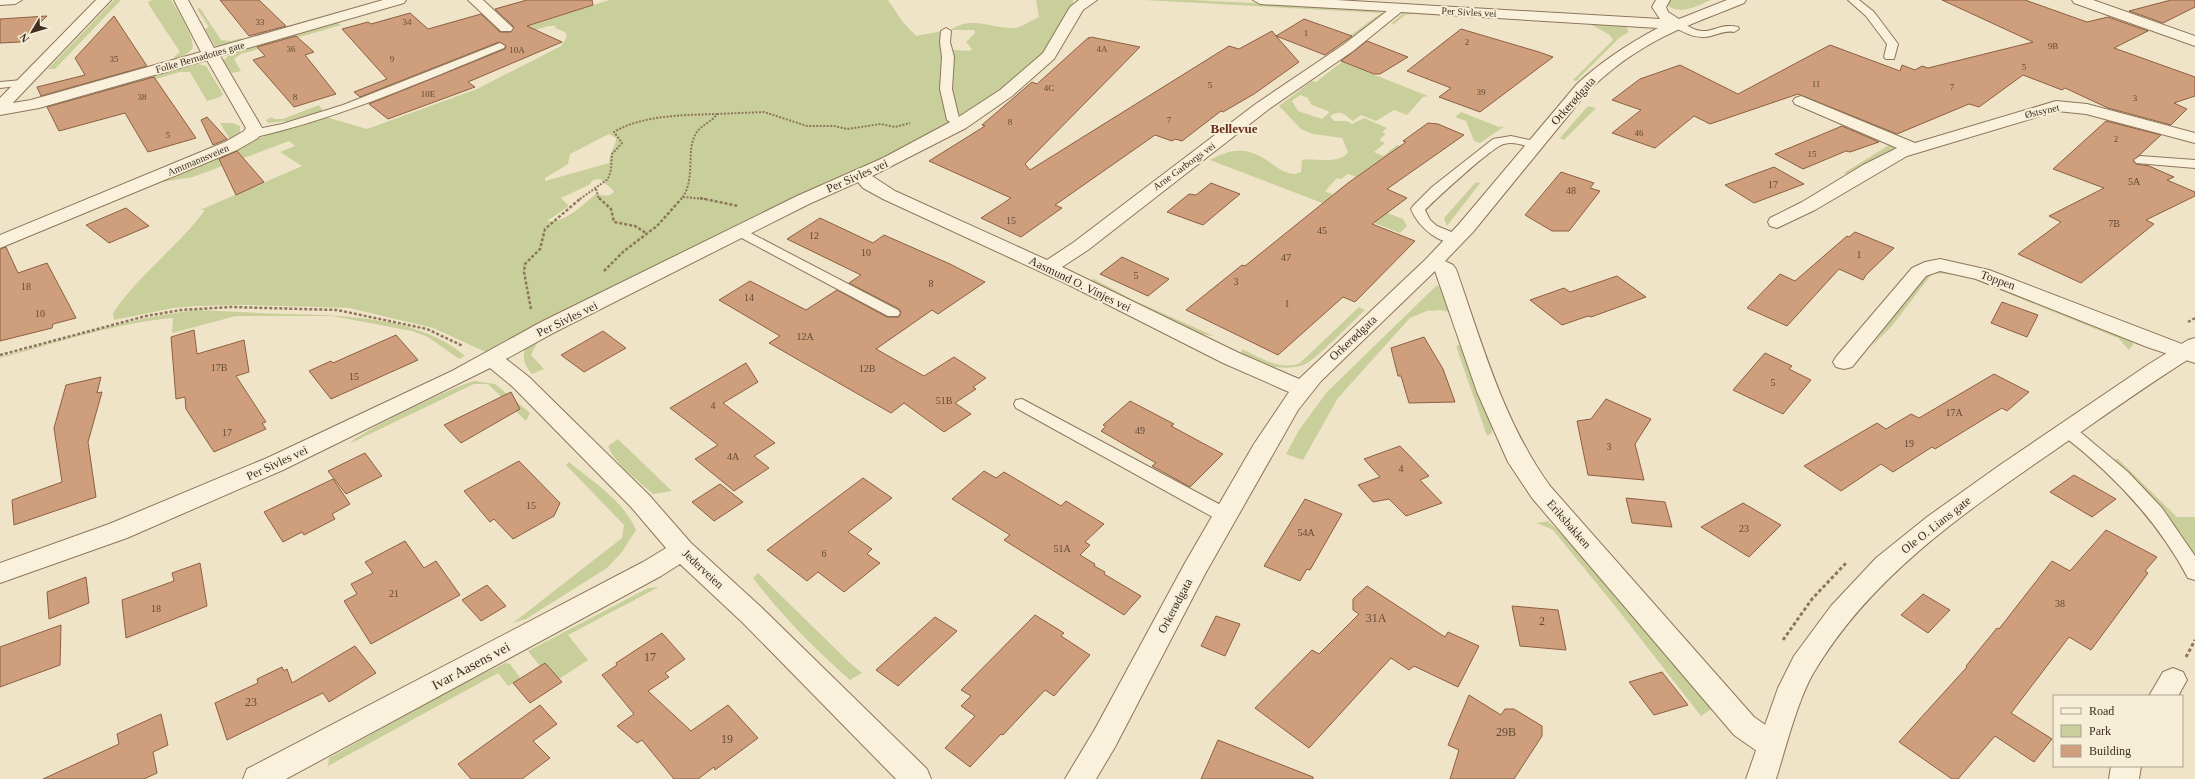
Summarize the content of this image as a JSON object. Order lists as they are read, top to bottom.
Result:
{
  "streets": {
    "street": [
      "Per Sivles vei",
      "Folke Bernadottes gate",
      "Orkerødgata",
      "Østsynet",
      "Amtmannsveien",
      "Arne Garborgs vei",
      "Toppen",
      "Aasmund O. Vinjes vei",
      "Eriksbakken",
      "Ole O. Lians gate",
      "Jederveien",
      "Ivar Aasens vei"
    ]
  },
  "crossings": [
    ["Per Sivles vei", "Orkerødgata"],
    ["Per Sivles vei", "Arne Garborgs vei"],
    ["Per Sivles vei", "Aasmund O. Vinjes vei"],
    ["Per Sivles vei", "Jederveien"],
    ["Orkerødgata", "Aasmund O. Vinjes vei"],
    ["Orkerødgata", "Eriksbakken"],
    ["Arne Garborgs vei", "Aasmund O. Vinjes vei"],
    ["Toppen", "Ole O. Lians gate"],
    ["Eriksbakken", "Ole O. Lians gate"],
    ["Jederveien", "Ivar Aasens vei"]
  ],
  "districts": ["Bellevue"],
  "house_numbers": [
    "33",
    "34",
    "1",
    "2",
    "9B",
    "36",
    "4A",
    "10A",
    "35",
    "9",
    "5",
    "11",
    "5",
    "7",
    "4C",
    "39",
    "10E",
    "38",
    "8",
    "3",
    "7",
    "8",
    "46",
    "5",
    "2",
    "15",
    "5A",
    "17",
    "48",
    "15",
    "7B",
    "45",
    "12",
    "10",
    "1",
    "47",
    "5",
    "3",
    "8",
    "18",
    "14",
    "1",
    "10",
    "12A",
    "17B",
    "12B",
    "15",
    "5",
    "51B",
    "4",
    "17A",
    "49",
    "17",
    "19",
    "3",
    "4A",
    "4",
    "15",
    "23",
    "54A",
    "51A",
    "6",
    "21",
    "38",
    "18",
    "31A",
    "2",
    "17",
    "23",
    "29B",
    "19"
  ],
  "legend": ["Road", "Park", "Building"],
  "north": "bottom left"
}
